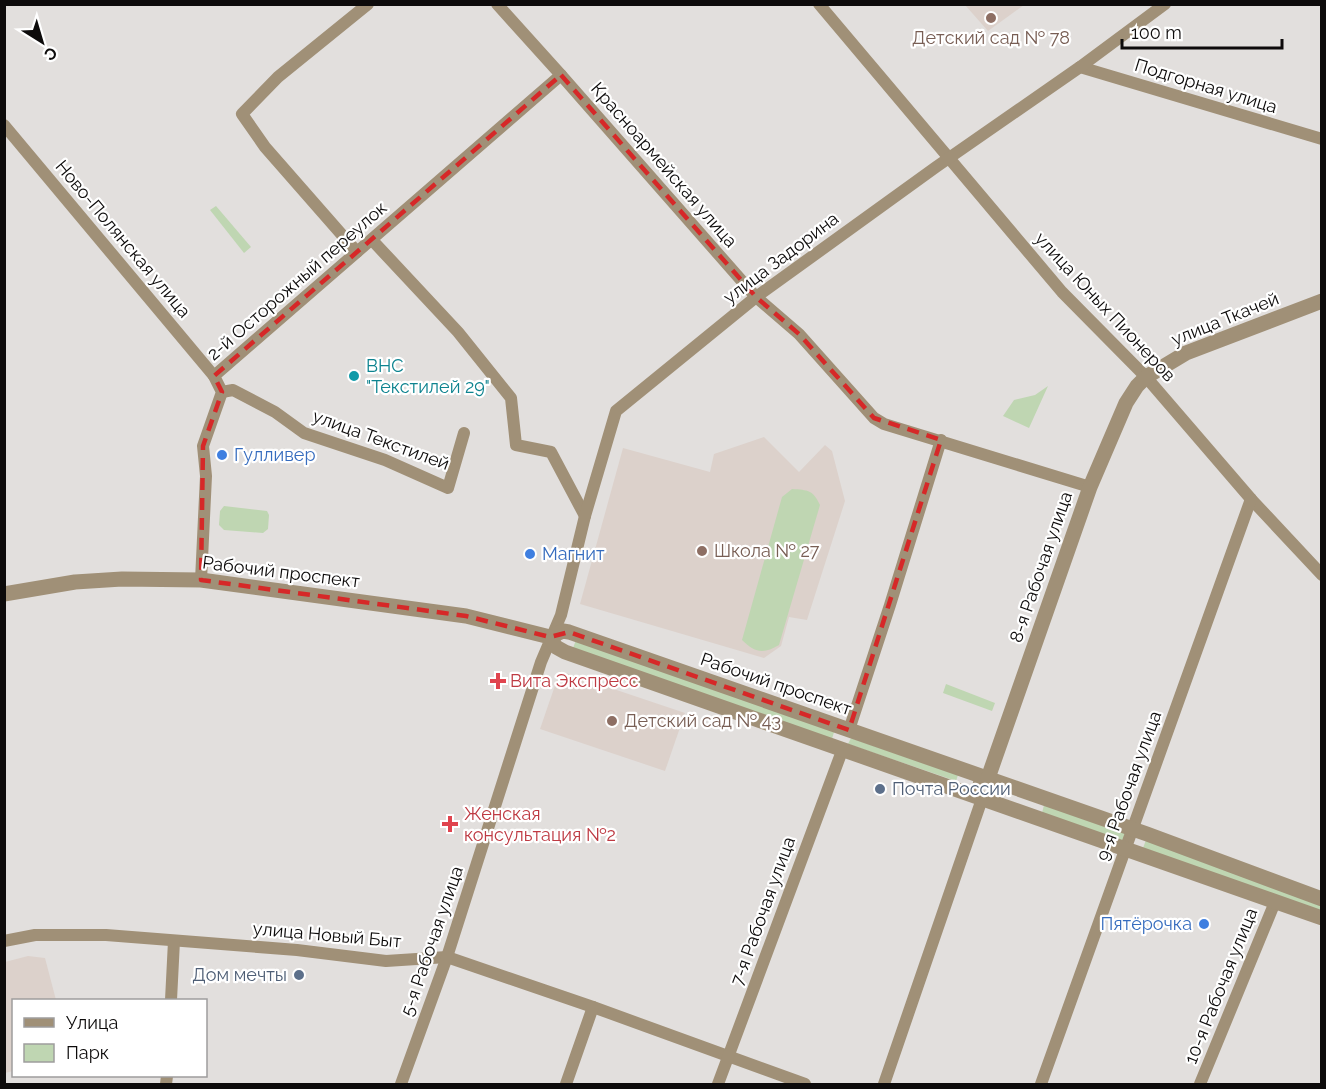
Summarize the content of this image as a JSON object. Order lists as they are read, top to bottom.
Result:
{
  "streets": {
    "street": [
      "Подгорная улица",
      "Красноармейская улица",
      "Ново-Полянская улица",
      "улица Задорина",
      "2-й Осторожный переулок",
      "улица Юных Пионеров",
      "улица Ткачей",
      "улица Текстилей",
      "8-я Рабочая улица",
      "Рабочий проспект",
      "9-я Рабочая улица",
      "7-я Рабочая улица",
      "улица Новый Быт",
      "5-я Рабочая улица",
      "10-я Рабочая улица"
    ]
  },
  "crossings": [
    ["Подгорная улица", "улица Задорина"],
    ["Красноармейская улица", "улица Задорина"],
    ["Красноармейская улица", "2-й Осторожный переулок"],
    ["Красноармейская улица", "8-я Рабочая улица"],
    ["Ново-Полянская улица", "2-й Осторожный переулок"],
    ["улица Задорина", "улица Юных Пионеров"],
    ["улица Задорина", "Рабочий проспект"],
    ["улица Задорина", "5-я Рабочая улица"],
    ["2-й Осторожный переулок", "улица Текстилей"],
    ["улица Юных Пионеров", "улица Ткачей"],
    ["улица Юных Пионеров", "8-я Рабочая улица"],
    ["улица Юных Пионеров", "9-я Рабочая улица"],
    ["улица Ткачей", "8-я Рабочая улица"],
    ["8-я Рабочая улица", "Рабочий проспект"],
    ["Рабочий проспект", "9-я Рабочая улица"],
    ["Рабочий проспект", "7-я Рабочая улица"],
    ["Рабочий проспект", "5-я Рабочая улица"],
    ["Рабочий проспект", "10-я Рабочая улица"],
    ["7-я Рабочая улица", "улица Новый Быт"],
    ["улица Новый Быт", "5-я Рабочая улица"]
  ],
  "places": {
    "other": [
      "Детский сад № 78",
      "ВНС \"Текстилей 29\"",
      "Гулливер",
      "Школа № 27",
      "Магнит",
      "Детский сад № 43",
      "Почта России",
      "Пятёрочка",
      "Дом мечты"
    ],
    "health": ["Вита Экспресс", "Женская консультация №2"]
  },
  "legend": ["Улица", "Парк"],
  "scale_bar": "100 m",
  "north": "bottom right"
}
